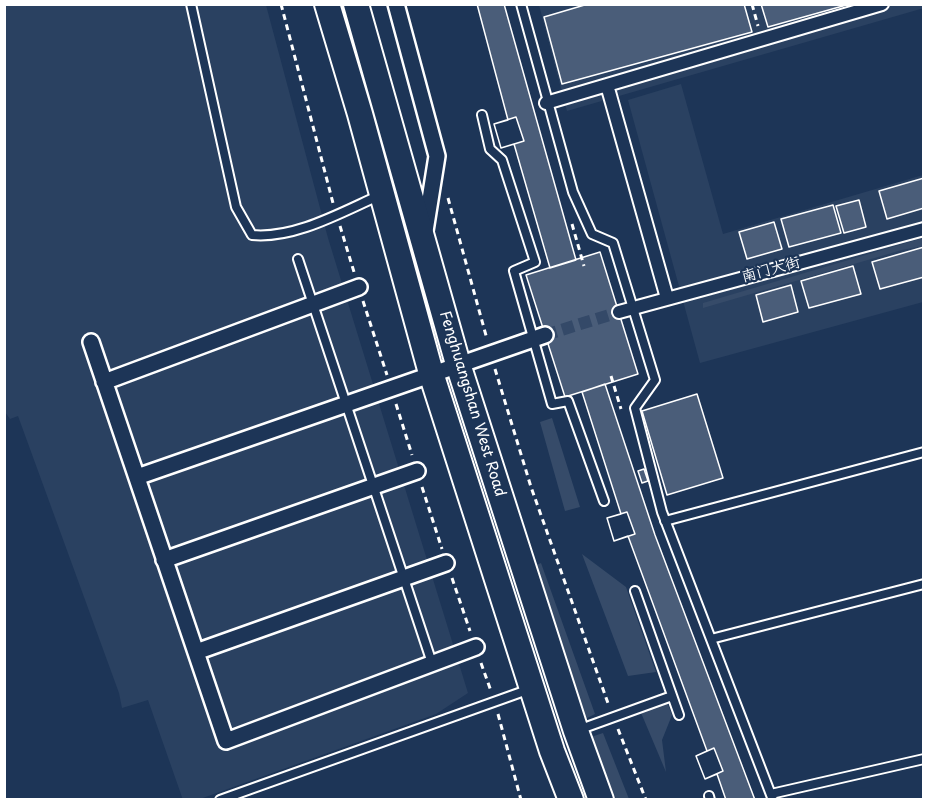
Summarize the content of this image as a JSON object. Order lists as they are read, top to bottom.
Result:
{
  "streets": {
    "main road": ["Fenghuangshan West Road"],
    "street": ["南门大街"]
  }
}
